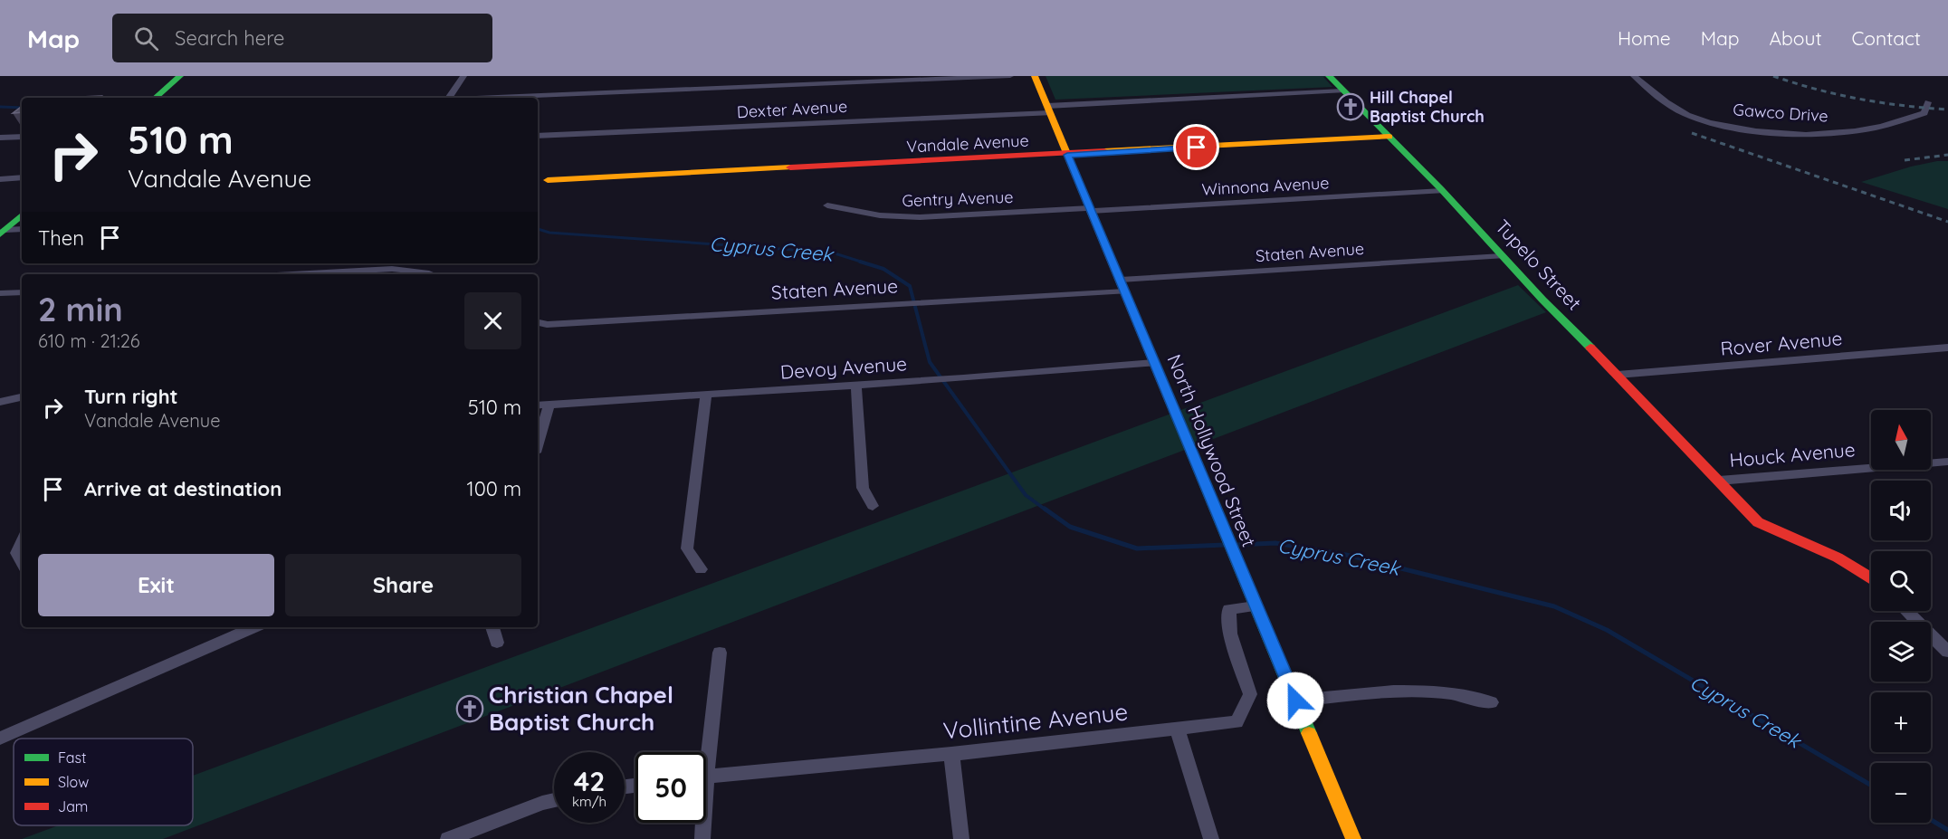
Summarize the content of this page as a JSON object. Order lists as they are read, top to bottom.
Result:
{
  "streets": {
    "street": [
      "Dexter Avenue",
      "Gawco Drive",
      "Vandale Avenue",
      "Winnona Avenue",
      "Gentry Avenue",
      "Staten Avenue",
      "Tupelo Street",
      "Rover Avenue",
      "Devoy Avenue",
      "North Hollywood Street",
      "Houck Avenue",
      "Vollintine Avenue"
    ]
  },
  "crossings": [
    ["Dexter Avenue", "Tupelo Street"],
    ["Dexter Avenue", "North Hollywood Street"],
    ["Vandale Avenue", "Tupelo Street"],
    ["Vandale Avenue", "North Hollywood Street"],
    ["Winnona Avenue", "Gentry Avenue"],
    ["Winnona Avenue", "Tupelo Street"],
    ["Winnona Avenue", "North Hollywood Street"],
    ["Gentry Avenue", "North Hollywood Street"],
    ["Staten Avenue", "Tupelo Street"],
    ["Staten Avenue", "North Hollywood Street"],
    ["Tupelo Street", "Rover Avenue"],
    ["Tupelo Street", "Houck Avenue"],
    ["Devoy Avenue", "North Hollywood Street"],
    ["North Hollywood Street", "Vollintine Avenue"]
  ],
  "water": ["Cyprus Creek"],
  "places": {
    "church": ["Hill Chapel Baptist Church", "Christian Chapel Baptist Church"]
  },
  "legend": ["Fast", "Slow", "Jam"],
  "north": "top",
  "page": {
    "header": "Map",
    "search": "Search here",
    "nav": [
      "Home",
      "Map",
      "About",
      "Contact"
    ],
    "turn": ["510 m", "Vandale Avenue"],
    "then": "Then",
    "heading": ["2 min", "610 m · 21:26"],
    "list": [
      {
        "name": "Turn right",
        "note": "Vandale Avenue",
        "value": "510 m"
      },
      {
        "name": "Arrive at destination",
        "value": "100 m"
      }
    ],
    "map_buttons": ["+", "−"],
    "buttons": ["Exit", "Share"],
    "speed": "42 km/h",
    "limit": "50"
  }
}
